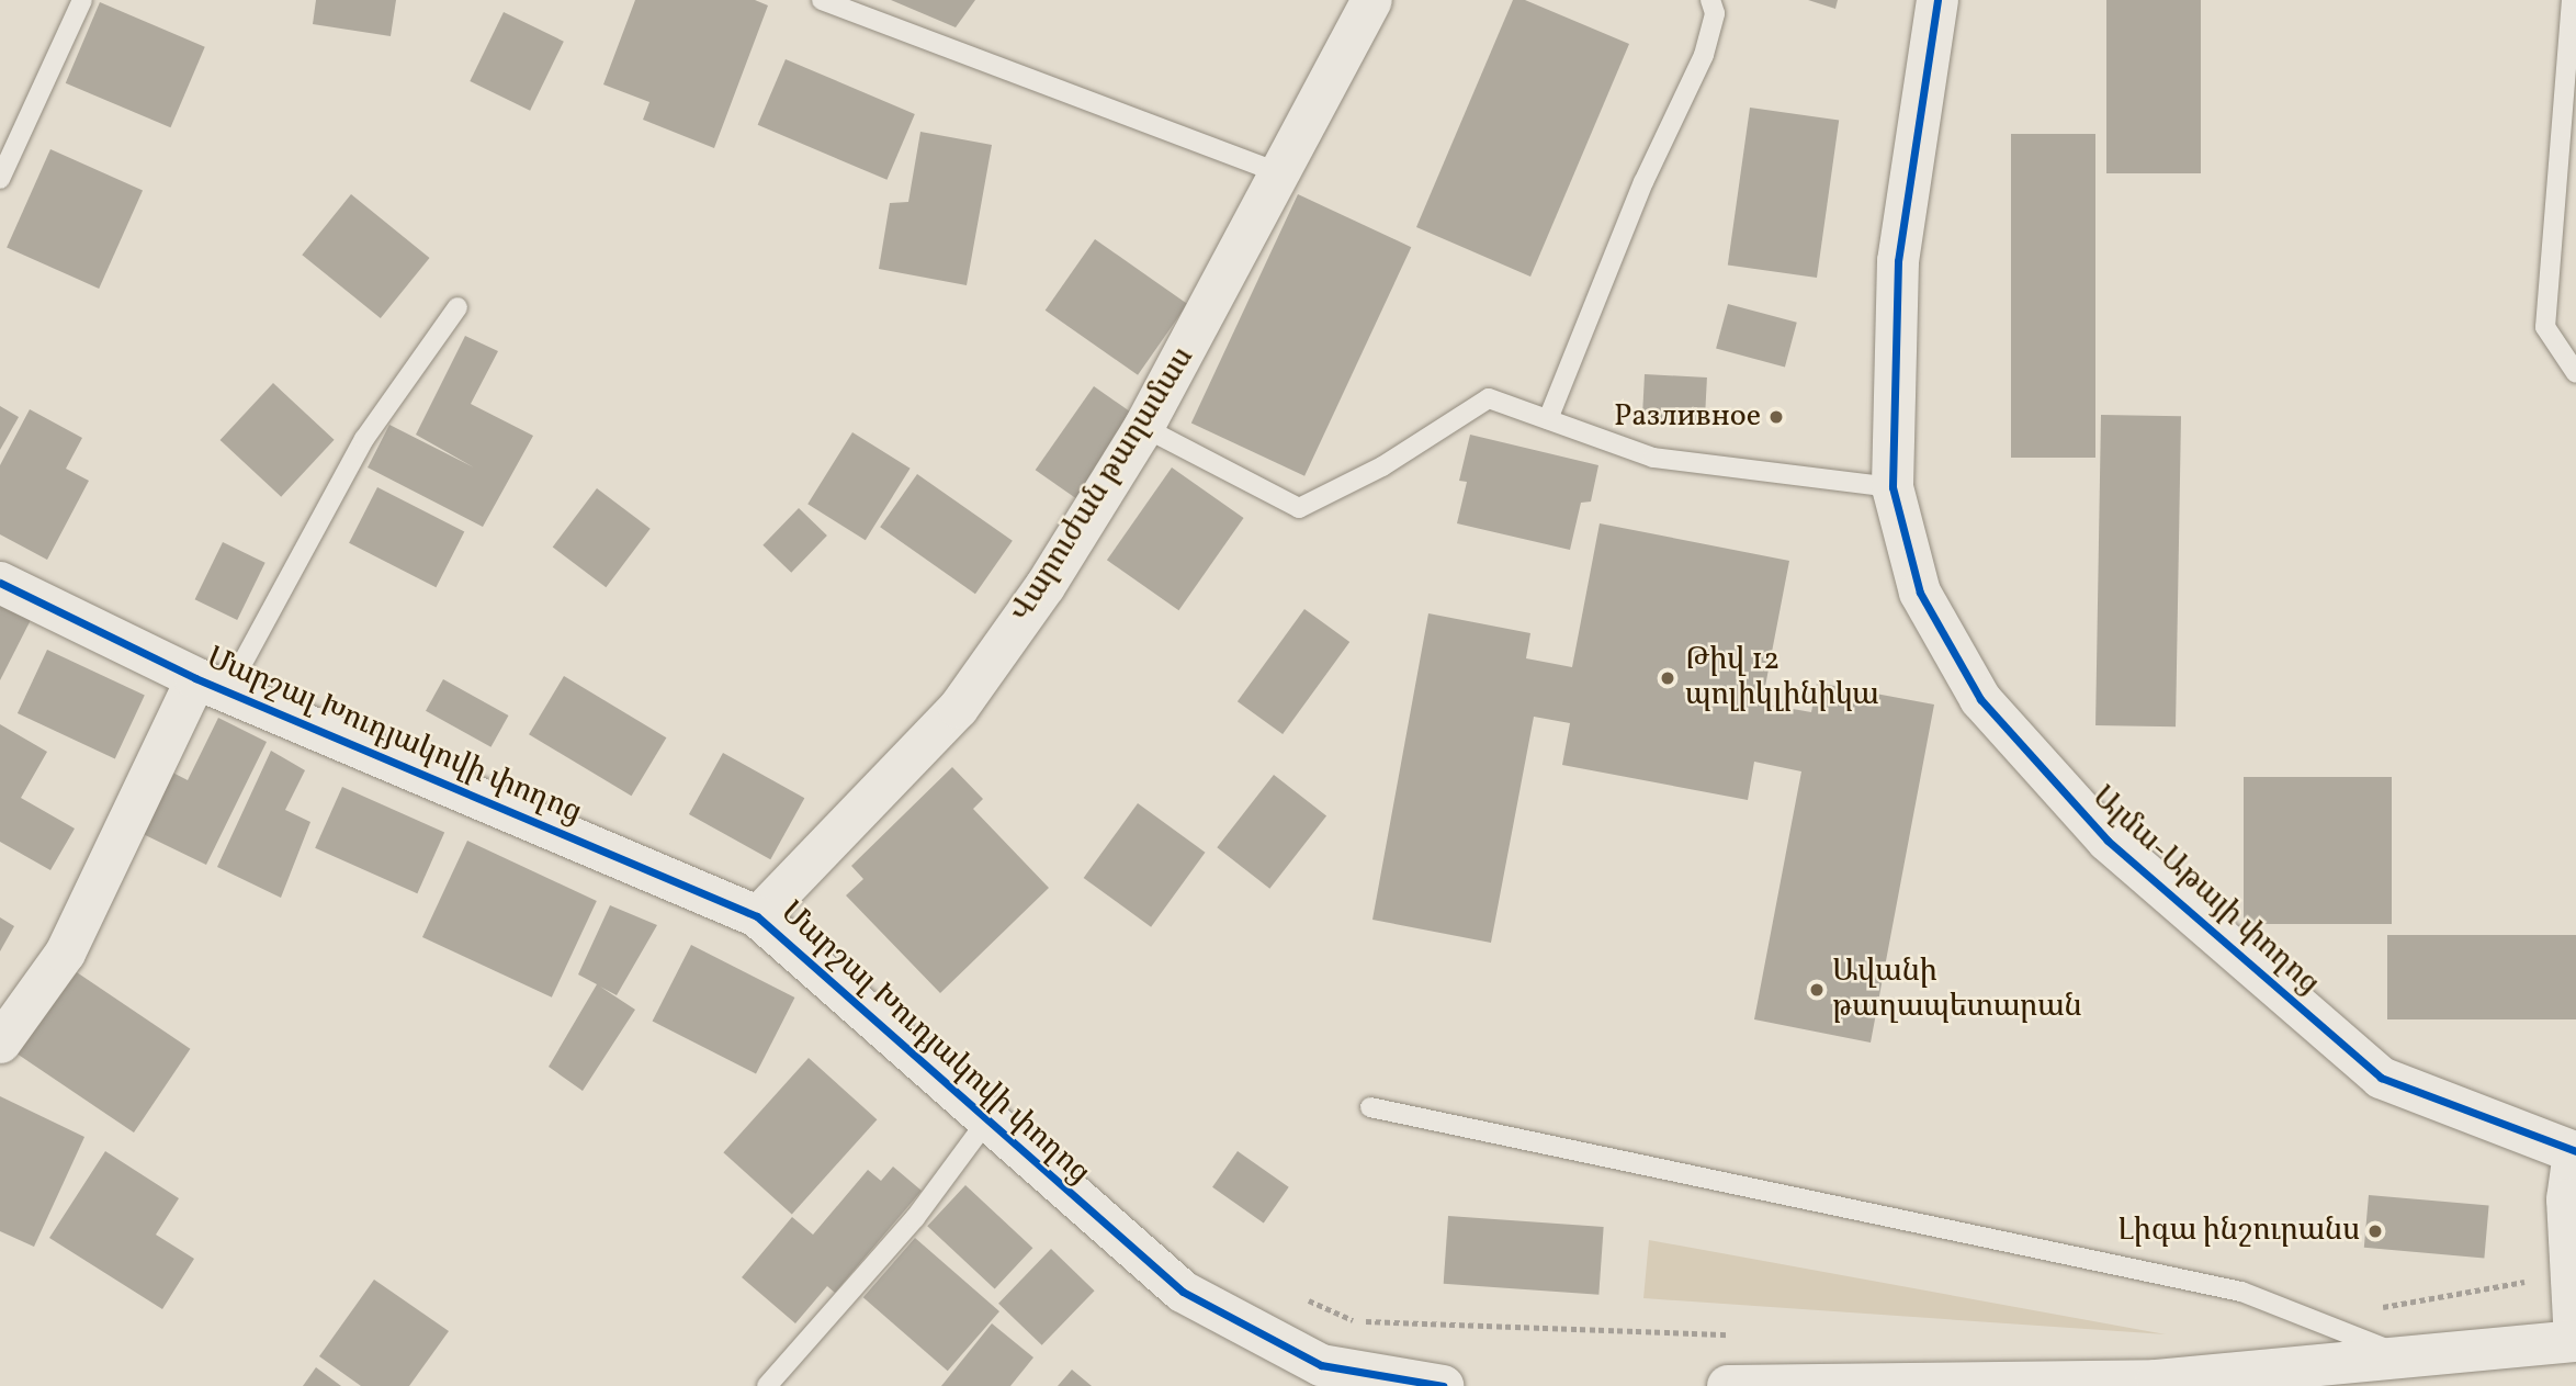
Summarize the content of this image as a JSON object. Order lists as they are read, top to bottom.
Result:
{
  "streets": {
    "street": ["Վարուժան թաղամաս", "Մարշալ Խուդյակովի փողոց", "Ալմա-Աթայի փողոց"]
  },
  "crossings": [
    ["Վարուժան թաղամաս", "Մարշալ Խուդյակովի փողոց"]
  ],
  "places": [
    "Разливное",
    "Թիվ 12 պոլիկլինիկա",
    "Ավանի թաղապետարան",
    "Լիգա ինշուրանս"
  ]
}
